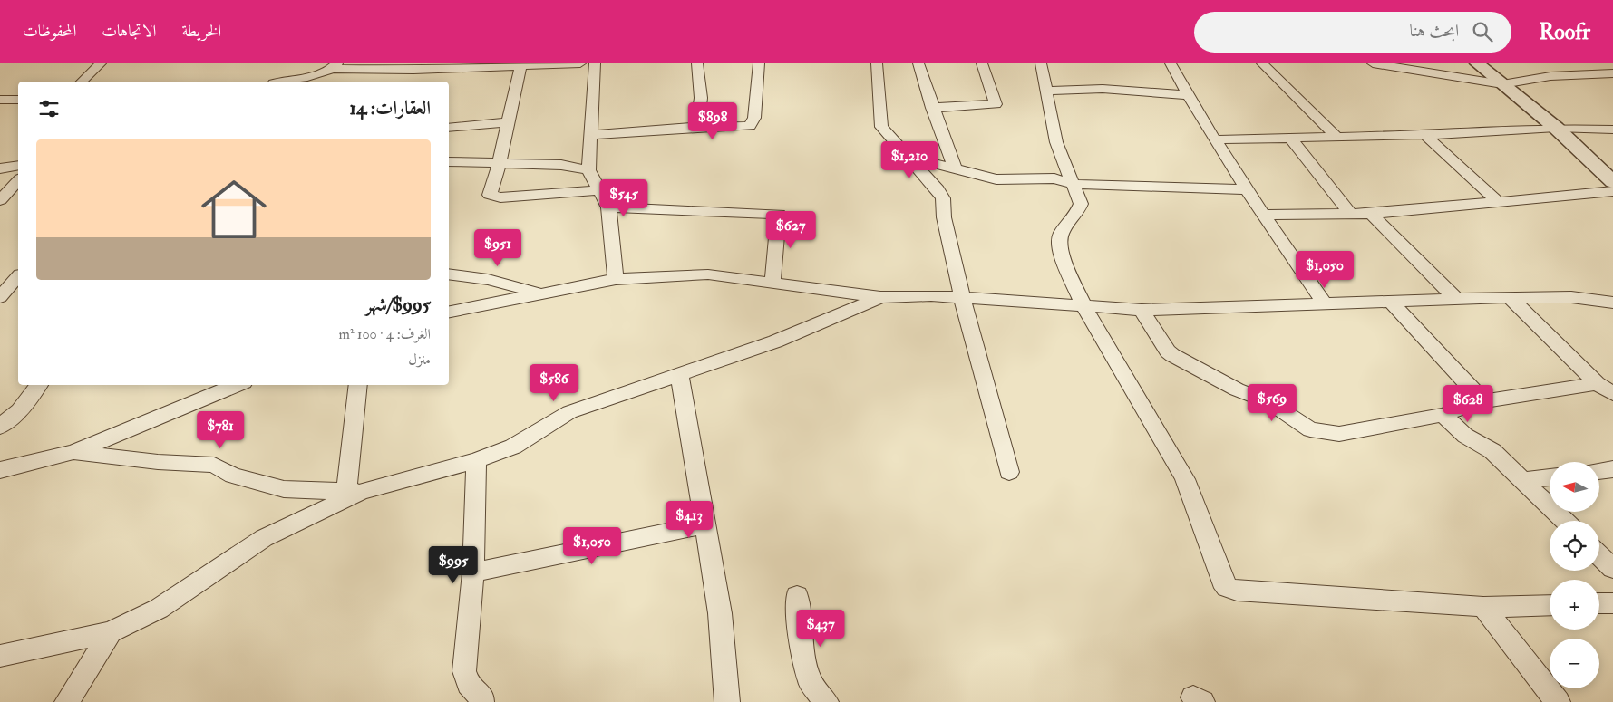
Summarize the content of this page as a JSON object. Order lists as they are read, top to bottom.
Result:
{
  "north": "left",
  "page": {
    "header": "Roofr",
    "search": "ابحث هنا",
    "nav": ["الخريطة", "الاتجاهات", "المحفوظات"],
    "heading": "العقارات: 14",
    "price": [
      "$898",
      "$1,210",
      "$545",
      "$627",
      "$951",
      "$1,050",
      "$586",
      "$569",
      "$628",
      "$781",
      "$413",
      "$1,050",
      "$995",
      "$437"
    ],
    "list": [
      {
        "name": "$995/شهر",
        "note": "الغرف: 4 · 100 m² · منزل"
      }
    ],
    "map_buttons": ["+", "−"]
  }
}
